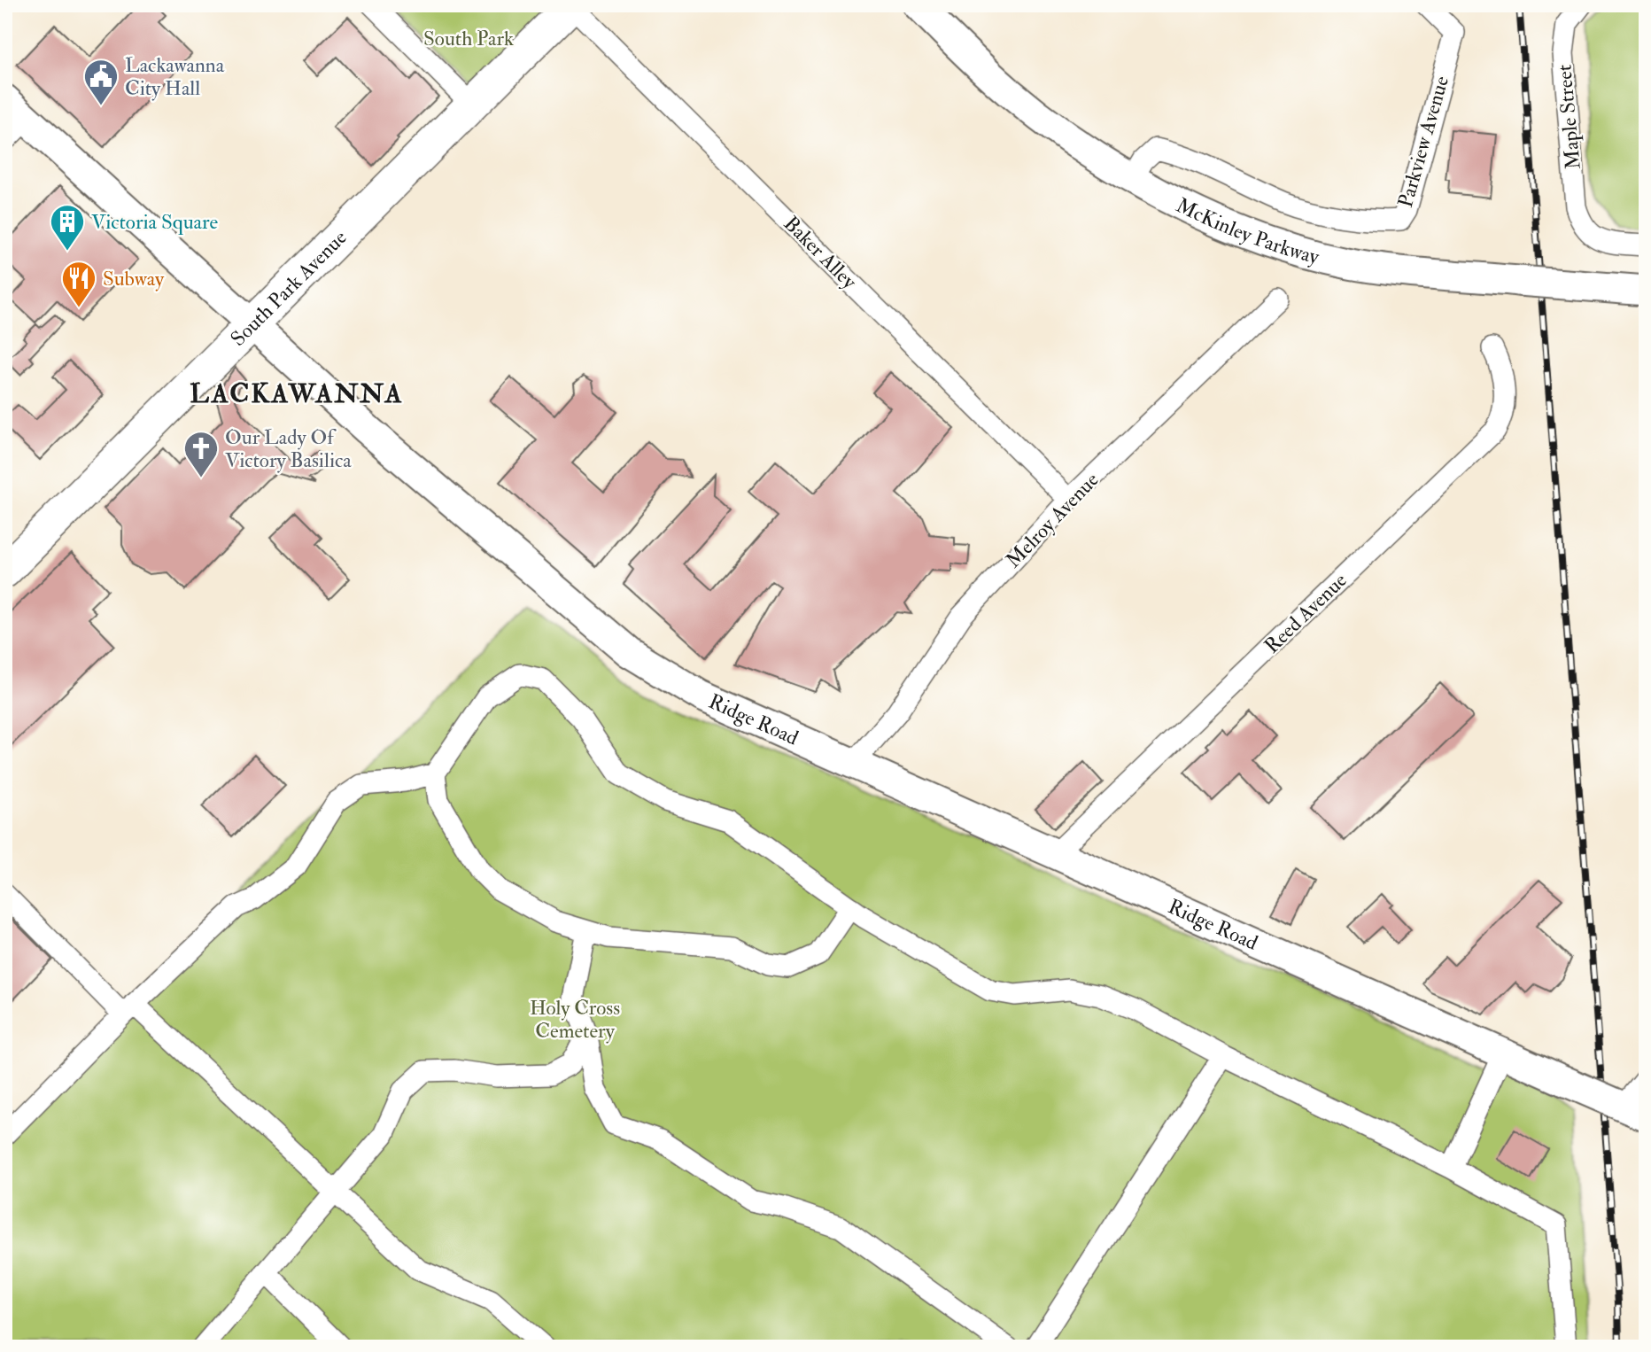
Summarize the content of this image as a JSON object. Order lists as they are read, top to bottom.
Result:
{
  "streets": {
    "main road": ["McKinley Parkway", "South Park Avenue", "Ridge Road"],
    "street": [
      "Maple Street",
      "Parkview Avenue",
      "Baker Alley",
      "Melroy Avenue",
      "Reed Avenue"
    ]
  },
  "crossings": [
    ["Parkview Avenue", "McKinley Parkway"],
    ["Baker Alley", "South Park Avenue"],
    ["Baker Alley", "Melroy Avenue"],
    ["South Park Avenue", "Ridge Road"],
    ["Melroy Avenue", "Ridge Road"],
    ["Reed Avenue", "Ridge Road"]
  ],
  "districts": ["LACKAWANNA"],
  "parks": ["South Park", "Holy Cross Cemetery"],
  "places": {
    "public building": ["Lackawanna City Hall"],
    "building": ["Victoria Square"],
    "restaurant": ["Subway"],
    "church": ["Our Lady Of Victory Basilica"]
  }
}
